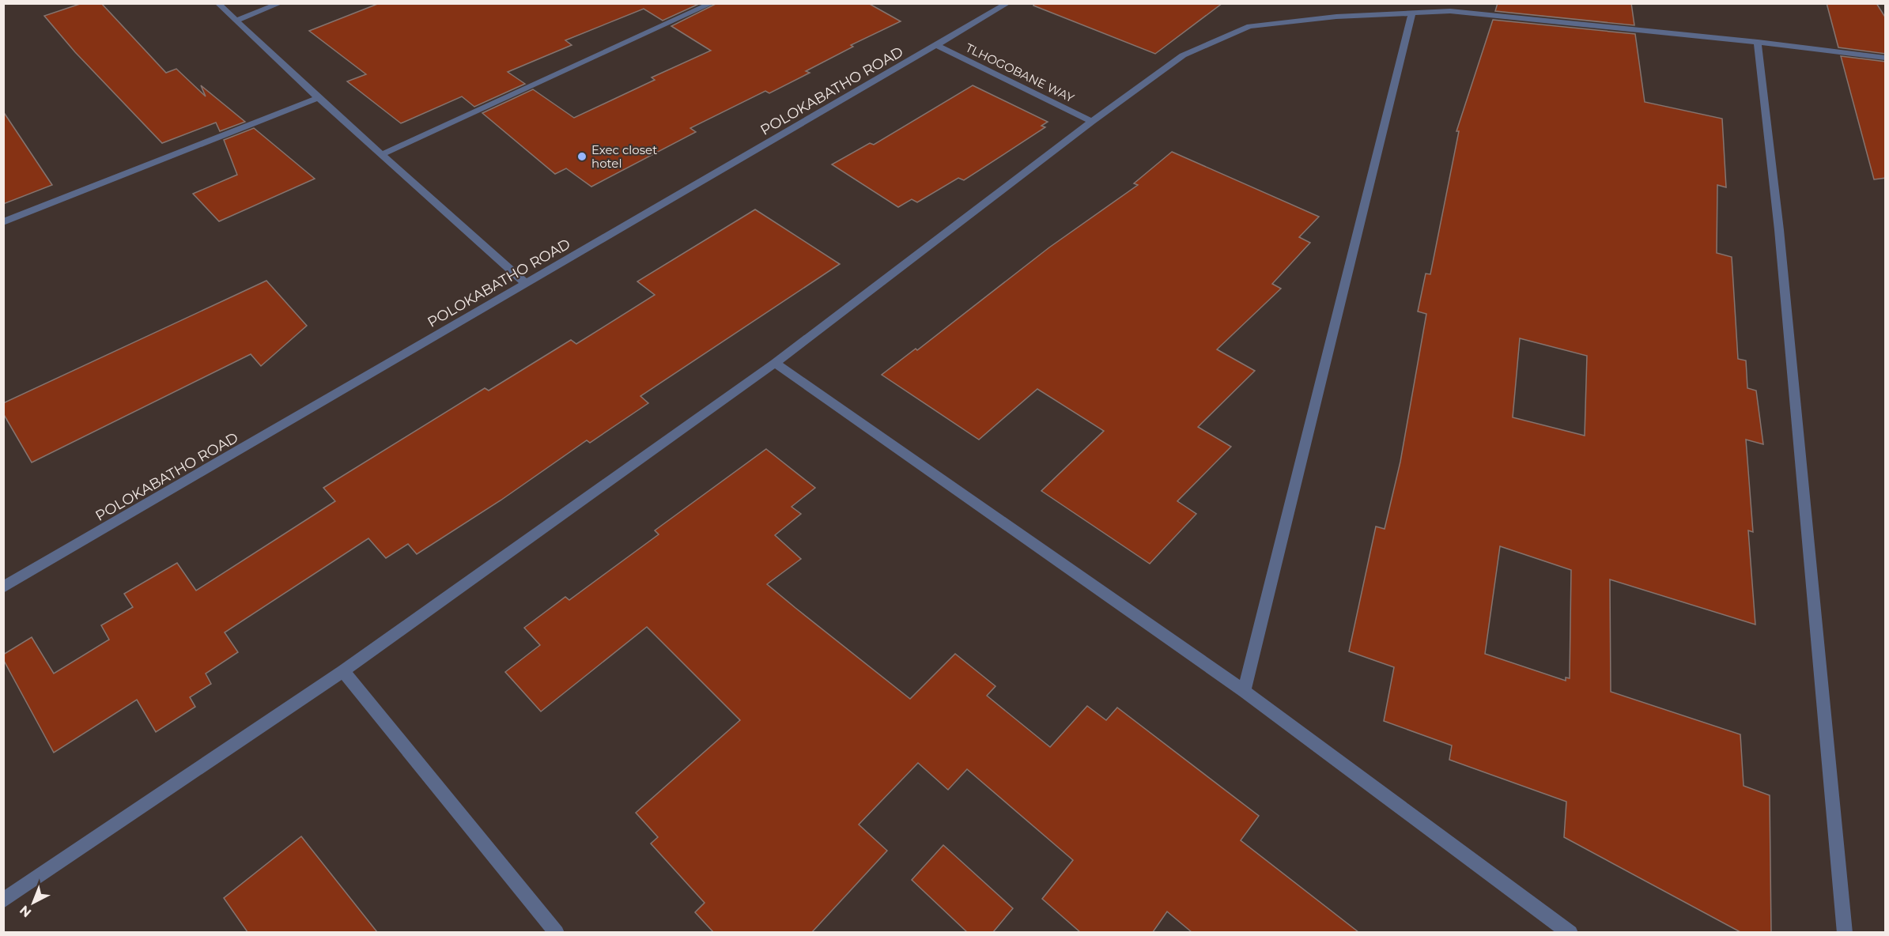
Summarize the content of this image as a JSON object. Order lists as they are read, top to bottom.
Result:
{
  "streets": {
    "street": ["TLHOGOBANE WAY", "POLOKABATHO ROAD"]
  },
  "crossings": [
    ["TLHOGOBANE WAY", "POLOKABATHO ROAD"]
  ],
  "places": ["Exec closet hotel"],
  "north": "bottom left"
}
